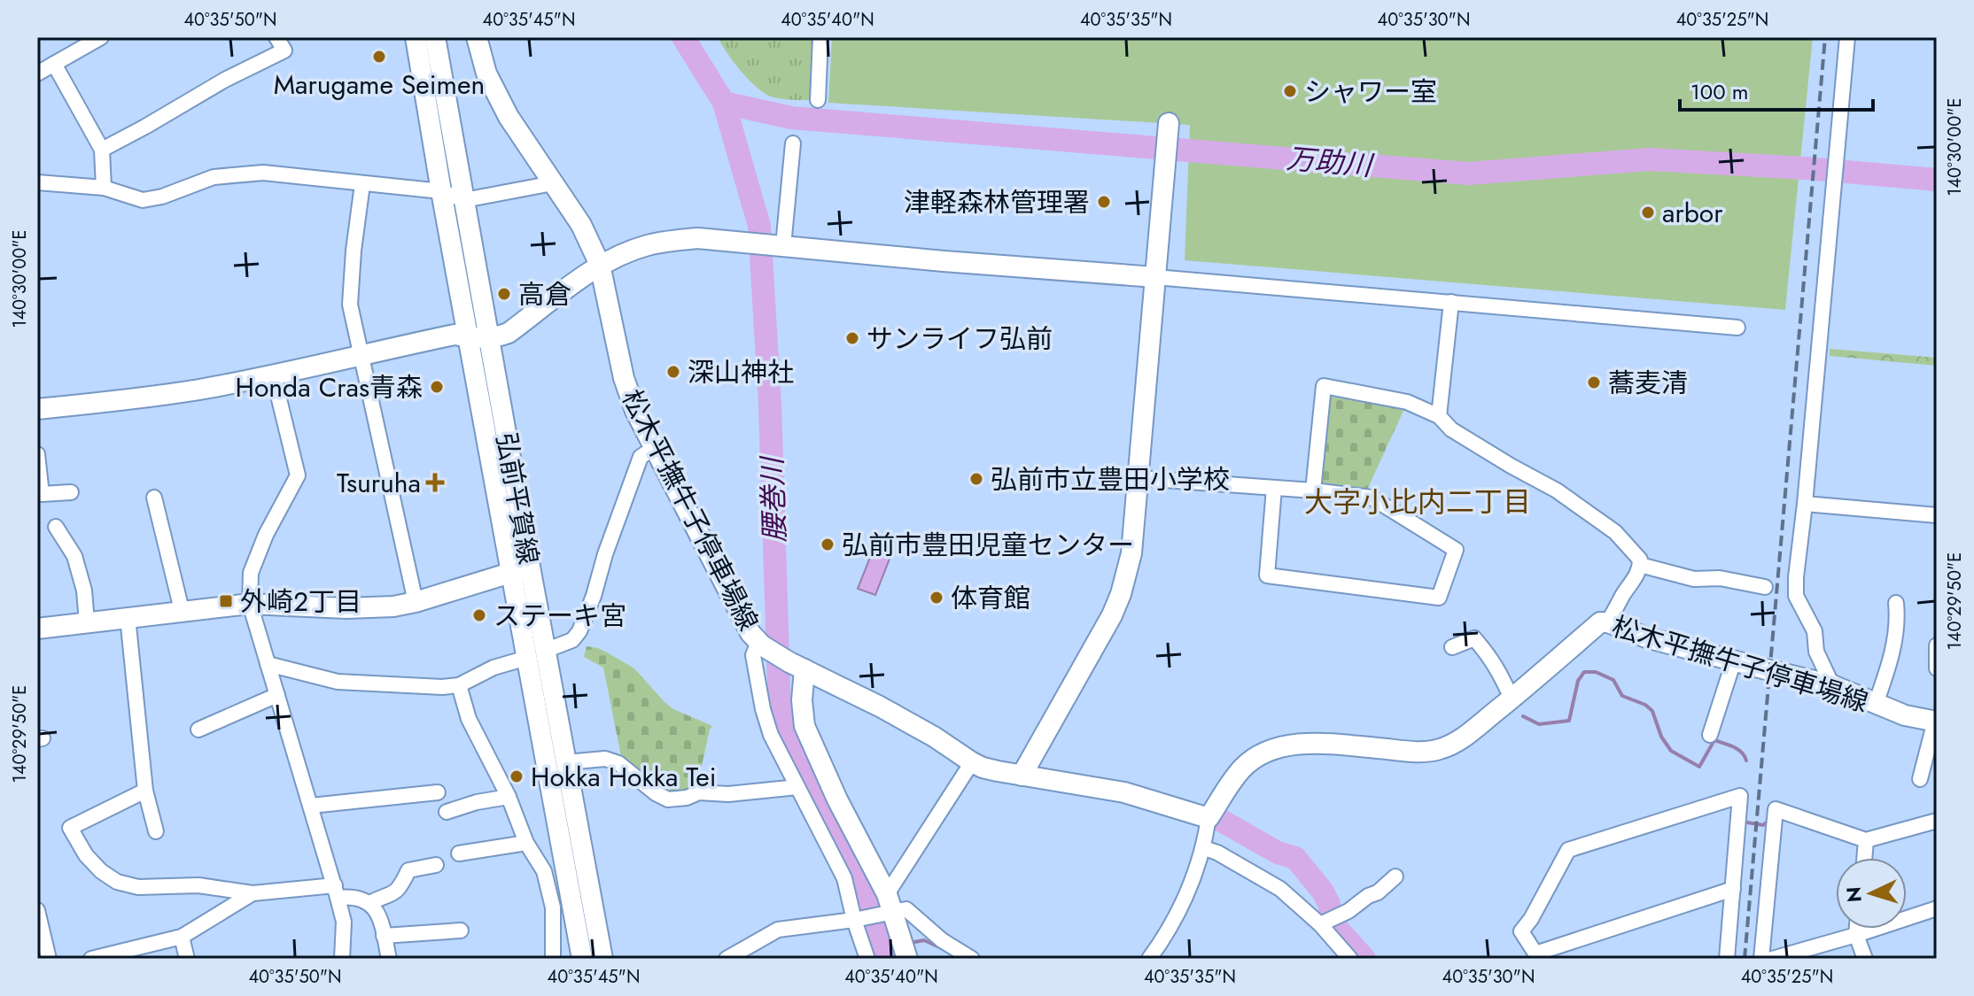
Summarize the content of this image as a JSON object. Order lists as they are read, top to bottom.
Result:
{
  "streets": {
    "main road": ["弘前平賀線", "松木平撫牛子停車場線"]
  },
  "districts": ["大字小比内二丁目"],
  "water": ["万助川", "腰巻川"],
  "places": {
    "other": [
      "Marugame Seimen",
      "シャワー室",
      "津軽森林管理署",
      "arbor",
      "高倉",
      "サンライフ弘前",
      "深山神社",
      "蕎麦清",
      "Honda Cras青森",
      "弘前市立豊田小学校",
      "弘前市豊田児童センター",
      "体育館",
      "ステーキ宮",
      "Hokka Hokka Tei"
    ],
    "health": ["Tsuruha"],
    "transit": ["外崎2丁目"]
  },
  "scale_bar": "100 m",
  "north": "left",
  "coordinates": [
    "40°35'50\"N",
    "40°35'45\"N",
    "40°35'40\"N",
    "40°35'35\"N",
    "40°35'30\"N",
    "40°35'25\"N",
    "140°30'00\"E",
    "140°29'50\"E"
  ]
}
